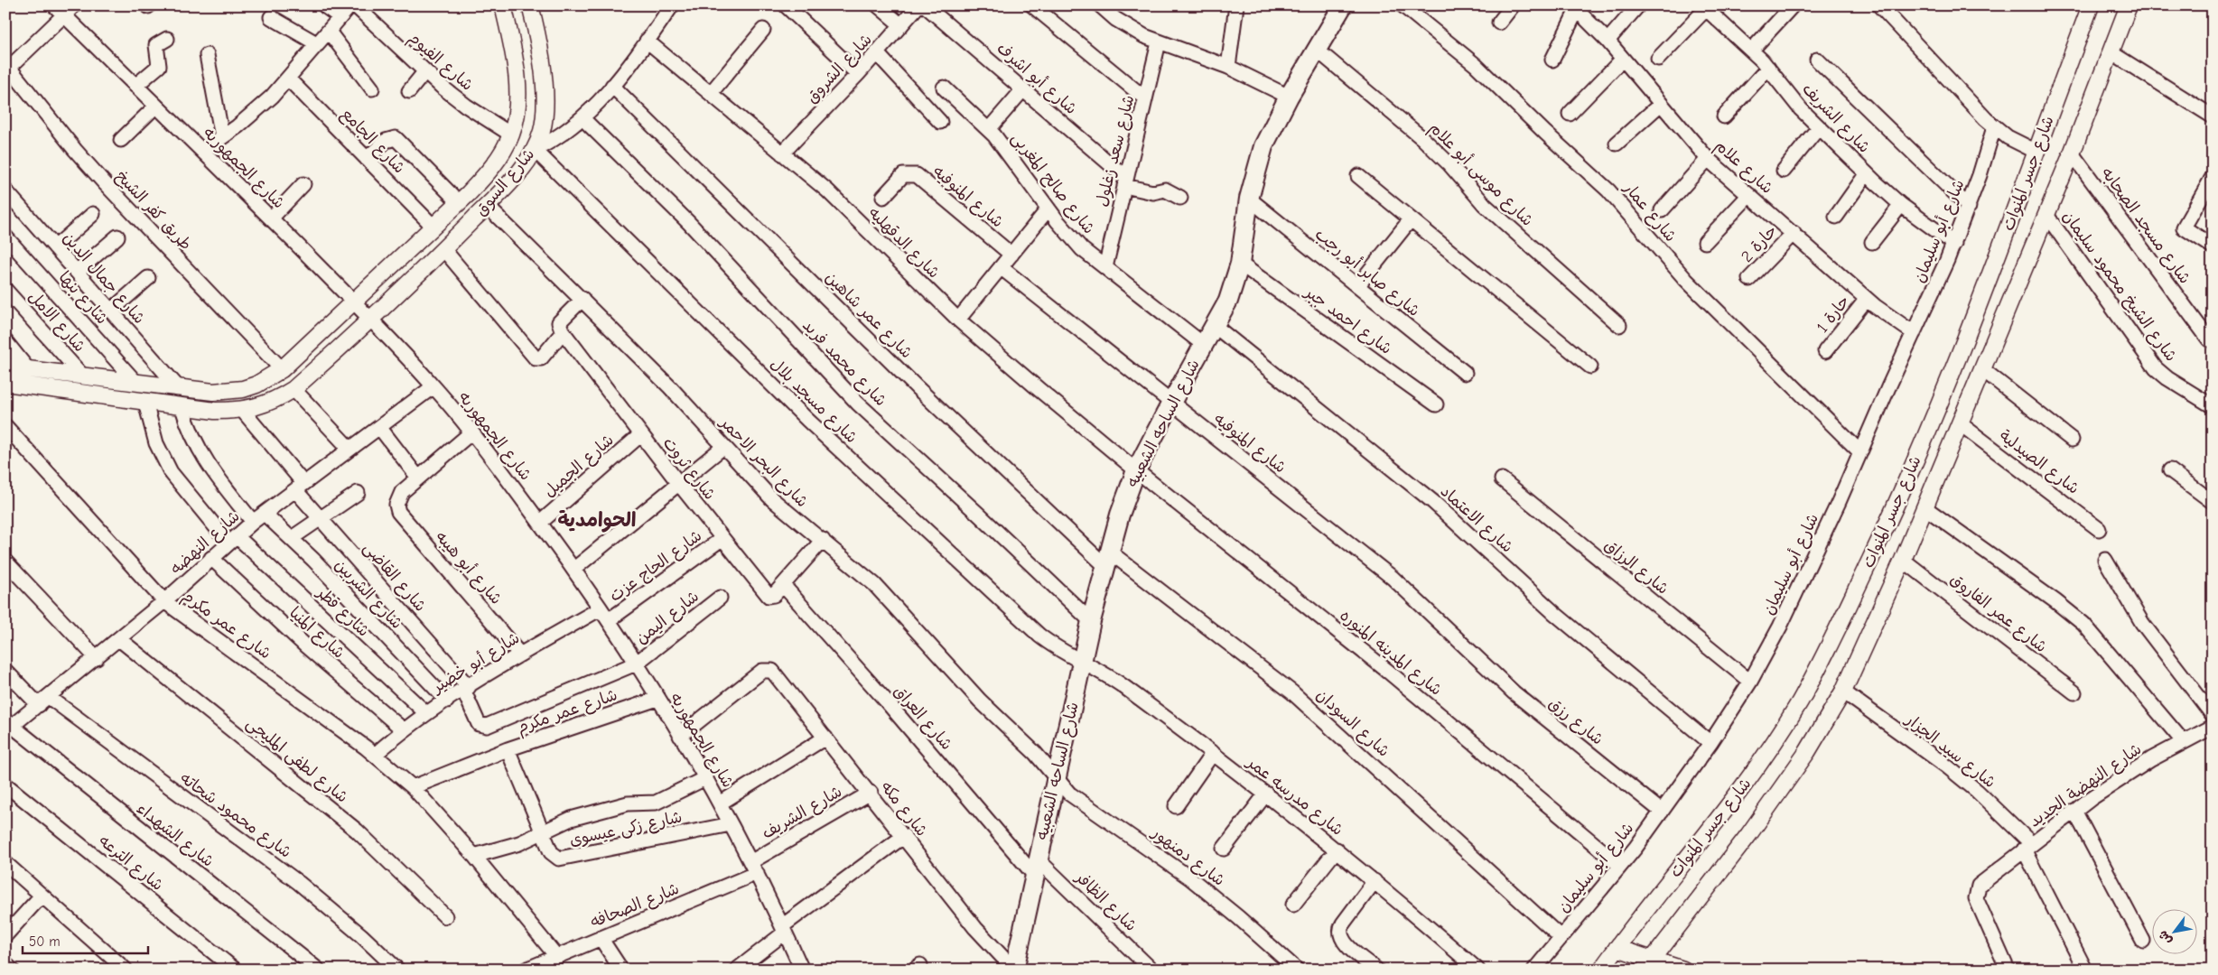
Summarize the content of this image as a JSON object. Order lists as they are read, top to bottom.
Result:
{
  "streets": {
    "main road": ["شارع الساحه الشعبيه"],
    "street": [
      "شارع الفيوم",
      "شارع الشروق",
      "شارع أبو اشرف",
      "شارع الشريف",
      "شارع الجامع",
      "شارع سعد زغلول",
      "شارع علام",
      "شارع الجمهوريه",
      "شارع جسر المنوات",
      "شارع موسى أبو علام",
      "شارع السوق",
      "شارع صالح المغربى",
      "شارع المنوفيه",
      "طريق كفر الشيخ",
      "شارع عمار",
      "شارع مسجد الصحابه",
      "شارع أبو سليمان",
      "شارع الدقهليه",
      "حارة 2",
      "شارع صابر أبو رجب",
      "شارع جمال الدين",
      "شارع الشيخ محمود سليمان",
      "شارع بنها",
      "حارة 1",
      "شارع عمر شاهين",
      "شارع احمد جبر",
      "شارع الامل",
      "شارع محمد فريد",
      "شارع مسجد بلال",
      "شارع البحر الاحمر",
      "شارع الصيدلية",
      "شارع الجميل",
      "شارع ثروت",
      "شارع الاعتماد",
      "شارع النهضه",
      "شارع الحاج عزت",
      "شارع الرزاق",
      "شارع أبو هيبه",
      "شارع القاضى",
      "شارع الشربين",
      "شارع قطر",
      "شارع عمر الفاروق",
      "شارع اليمن",
      "شارع عمر مكرم",
      "شارع المنيا",
      "شارع المدينه المنوره",
      "شارع أبو خضير",
      "شارع العراق",
      "شارع رزق",
      "شارع السودان",
      "شارع سيد الجزار",
      "شارع لطفى المليجى",
      "شارع النهضة الجديد",
      "شارع مدرسه عمر",
      "شارع مكه",
      "شارع محمود شحاته",
      "شارع زكى عيسوى",
      "شارع الشهداء",
      "شارع دمنهور",
      "شارع الترعه",
      "شارع الظافر",
      "شارع الصحافه"
    ]
  },
  "crossings": [
    ["شارع الفيوم", "شارع السوق"],
    ["شارع الشروق", "شارع أبو اشرف"],
    ["شارع الشروق", "شارع الدقهليه"],
    ["شارع أبو اشرف", "شارع سعد زغلول"],
    ["شارع الشريف", "شارع الجمهوريه"],
    ["شارع الشريف", "شارع أبو سليمان"],
    ["شارع الشريف", "شارع مكه"],
    ["شارع الشريف", "شارع الصحافه"],
    ["شارع الجامع", "شارع السوق"],
    ["شارع سعد زغلول", "شارع صالح المغربى"],
    ["شارع علام", "شارع أبو سليمان"],
    ["شارع علام", "حارة 2"],
    ["شارع علام", "حارة 1"],
    ["شارع الجمهوريه", "شارع السوق"],
    ["شارع الجمهوريه", "شارع الجميل"],
    ["شارع الجمهوريه", "شارع النهضه"],
    ["شارع الجمهوريه", "شارع الحاج عزت"],
    ["شارع الجمهوريه", "شارع القاضى"],
    ["شارع الجمهوريه", "شارع اليمن"],
    ["شارع الجمهوريه", "شارع عمر مكرم"],
    ["شارع الجمهوريه", "شارع أبو خضير"],
    ["شارع الجمهوريه", "شارع مكه"],
    ["شارع الجمهوريه", "شارع زكى عيسوى"],
    ["شارع الجمهوريه", "شارع الصحافه"],
    ["شارع جسر المنوات", "شارع مسجد الصحابه"],
    ["شارع جسر المنوات", "شارع الشيخ محمود سليمان"],
    ["شارع جسر المنوات", "شارع الصيدلية"],
    ["شارع جسر المنوات", "شارع عمر الفاروق"],
    ["شارع جسر المنوات", "شارع سيد الجزار"],
    ["شارع موسى أبو علام", "شارع الساحه الشعبيه"],
    ["شارع السوق", "طريق كفر الشيخ"],
    ["شارع السوق", "شارع جمال الدين"],
    ["شارع السوق", "شارع بنها"],
    ["شارع السوق", "شارع الامل"],
    ["شارع السوق", "شارع مسجد بلال"],
    ["شارع السوق", "شارع البحر الاحمر"],
    ["شارع السوق", "شارع القاضى"],
    ["شارع السوق", "شارع قطر"],
    ["شارع صالح المغربى", "شارع الساحه الشعبيه"],
    ["شارع المنوفيه", "شارع الساحه الشعبيه"],
    ["شارع المنوفيه", "شارع رزق"],
    ["شارع عمار", "شارع أبو سليمان"],
    ["شارع أبو سليمان", "شارع الاعتماد"],
    ["شارع أبو سليمان", "شارع الرزاق"],
    ["شارع أبو سليمان", "شارع المدينه المنوره"],
    ["شارع أبو سليمان", "شارع رزق"],
    ["شارع أبو سليمان", "شارع السودان"],
    ["شارع الدقهليه", "شارع الساحه الشعبيه"],
    ["شارع الدقهليه", "شارع المدينه المنوره"],
    ["شارع صابر أبو رجب", "شارع الساحه الشعبيه"],
    ["شارع عمر شاهين", "شارع الساحه الشعبيه"],
    ["شارع عمر شاهين", "شارع السودان"],
    ["شارع احمد جبر", "شارع الساحه الشعبيه"],
    ["شارع محمد فريد", "شارع الساحه الشعبيه"],
    ["شارع مسجد بلال", "شارع الساحه الشعبيه"],
    ["شارع مسجد بلال", "شارع مدرسه عمر"],
    ["شارع الساحه الشعبيه", "شارع البحر الاحمر"],
    ["شارع الساحه الشعبيه", "شارع الاعتماد"],
    ["شارع الساحه الشعبيه", "شارع المدينه المنوره"],
    ["شارع الساحه الشعبيه", "شارع العراق"],
    ["شارع الساحه الشعبيه", "شارع السودان"],
    ["شارع الساحه الشعبيه", "شارع مدرسه عمر"],
    ["شارع الساحه الشعبيه", "شارع مكه"],
    ["شارع الساحه الشعبيه", "شارع دمنهور"],
    ["شارع الساحه الشعبيه", "شارع الظافر"],
    ["شارع البحر الاحمر", "شارع ثروت"],
    ["شارع البحر الاحمر", "شارع دمنهور"],
    ["شارع الجميل", "شارع ثروت"],
    ["شارع ثروت", "شارع الحاج عزت"],
    ["شارع ثروت", "شارع العراق"],
    ["شارع النهضه", "شارع القاضى"],
    ["شارع النهضه", "شارع الشربين"],
    ["شارع النهضه", "شارع قطر"],
    ["شارع النهضه", "شارع عمر مكرم"],
    ["شارع النهضه", "شارع المنيا"],
    ["شارع النهضه", "شارع لطفى المليجى"],
    ["شارع النهضه", "شارع محمود شحاته"],
    ["شارع النهضه", "شارع الشهداء"],
    ["شارع أبو هيبه", "شارع أبو خضير"],
    ["شارع القاضى", "شارع اليمن"],
    ["شارع القاضى", "شارع أبو خضير"],
    ["شارع الشربين", "شارع أبو خضير"],
    ["شارع قطر", "شارع أبو خضير"],
    ["شارع عمر مكرم", "شارع أبو خضير"],
    ["شارع عمر مكرم", "شارع زكى عيسوى"],
    ["شارع عمر مكرم", "شارع الصحافه"],
    ["شارع المنيا", "شارع أبو خضير"],
    ["شارع العراق", "شارع الظافر"],
    ["شارع سيد الجزار", "شارع النهضة الجديد"]
  ],
  "districts": ["الحوامدية"],
  "scale_bar": "50 m",
  "north": "bottom left"
}
